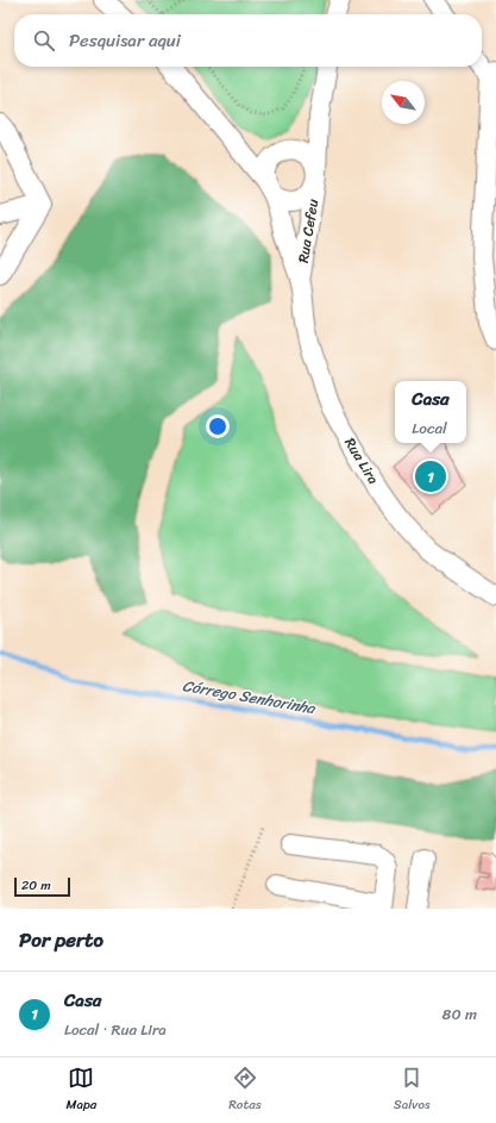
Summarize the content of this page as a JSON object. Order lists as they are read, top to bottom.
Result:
{
  "streets": {
    "street": ["Rua Cefeu", "Rua Lira"]
  },
  "crossings": [
    ["Rua Cefeu", "Rua Lira"]
  ],
  "water": ["Córrego Senhorinha"],
  "scale_bar": "20 m",
  "north": "top left",
  "page": {
    "search": "Pesquisar aqui",
    "popup": ["Casa", "Local"],
    "pins": "1",
    "scale": "20 m",
    "heading": "Por perto",
    "list": [
      {
        "mark": "1",
        "name": "Casa",
        "note": "Local · Rua Lira",
        "value": "80 m"
      }
    ],
    "nav": ["Mapa", "Rotas", "Salvos"]
  }
}
